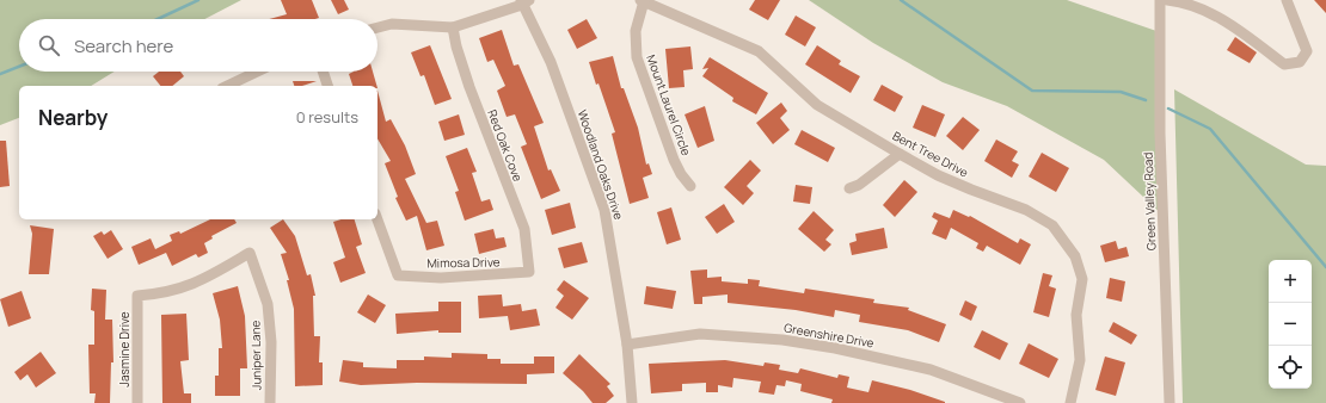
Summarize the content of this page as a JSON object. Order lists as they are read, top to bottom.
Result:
{
  "streets": {
    "street": [
      "Mount Laurel Circle",
      "Red Oak Cove",
      "Bent Tree Drive",
      "Woodland Oaks Drive",
      "Green Valley Road",
      "Mimosa Drive",
      "Greenshire Drive",
      "Jasmine Drive",
      "Juniper Lane"
    ]
  },
  "crossings": [
    ["Mount Laurel Circle", "Bent Tree Drive"],
    ["Red Oak Cove", "Mimosa Drive"],
    ["Woodland Oaks Drive", "Greenshire Drive"],
    ["Jasmine Drive", "Juniper Lane"]
  ],
  "page": {
    "search": "Search here",
    "heading": ["Nearby", "0 results"],
    "map_buttons": ["+", "−"]
  }
}
